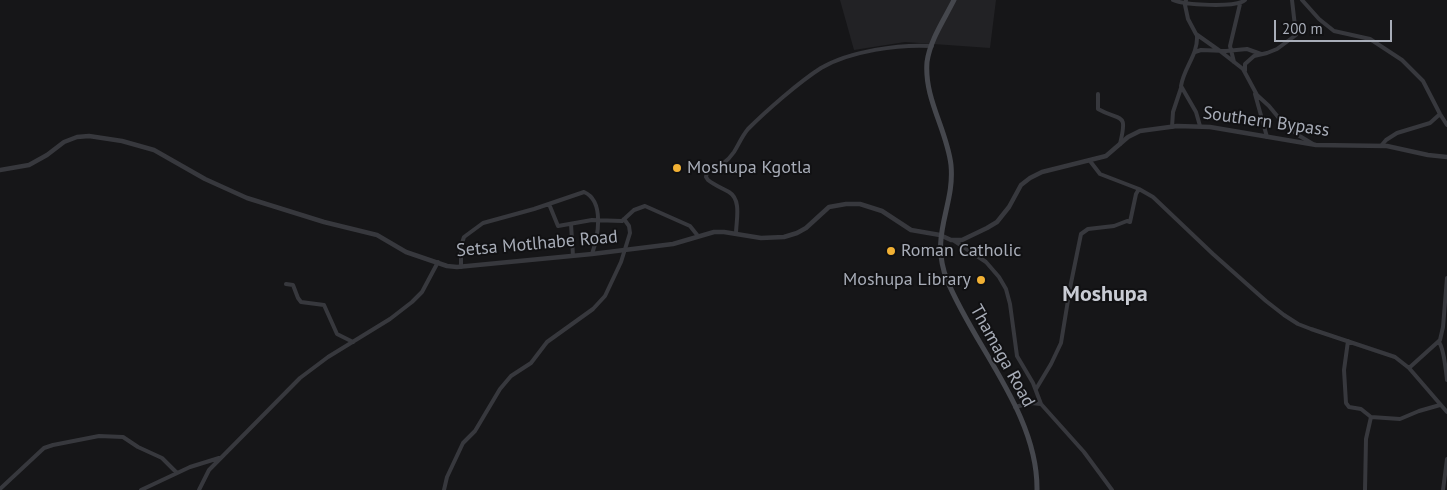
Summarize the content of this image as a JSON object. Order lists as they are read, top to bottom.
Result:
{
  "streets": {
    "main road": ["Thamaga Road"],
    "street": ["Southern Bypass", "Setsa Motlhabe Road"]
  },
  "crossings": [
    ["Setsa Motlhabe Road", "Thamaga Road"]
  ],
  "districts": ["Moshupa"],
  "places": ["Moshupa Kgotla", "Roman Catholic", "Moshupa Library"],
  "scale_bar": "200 m"
}
